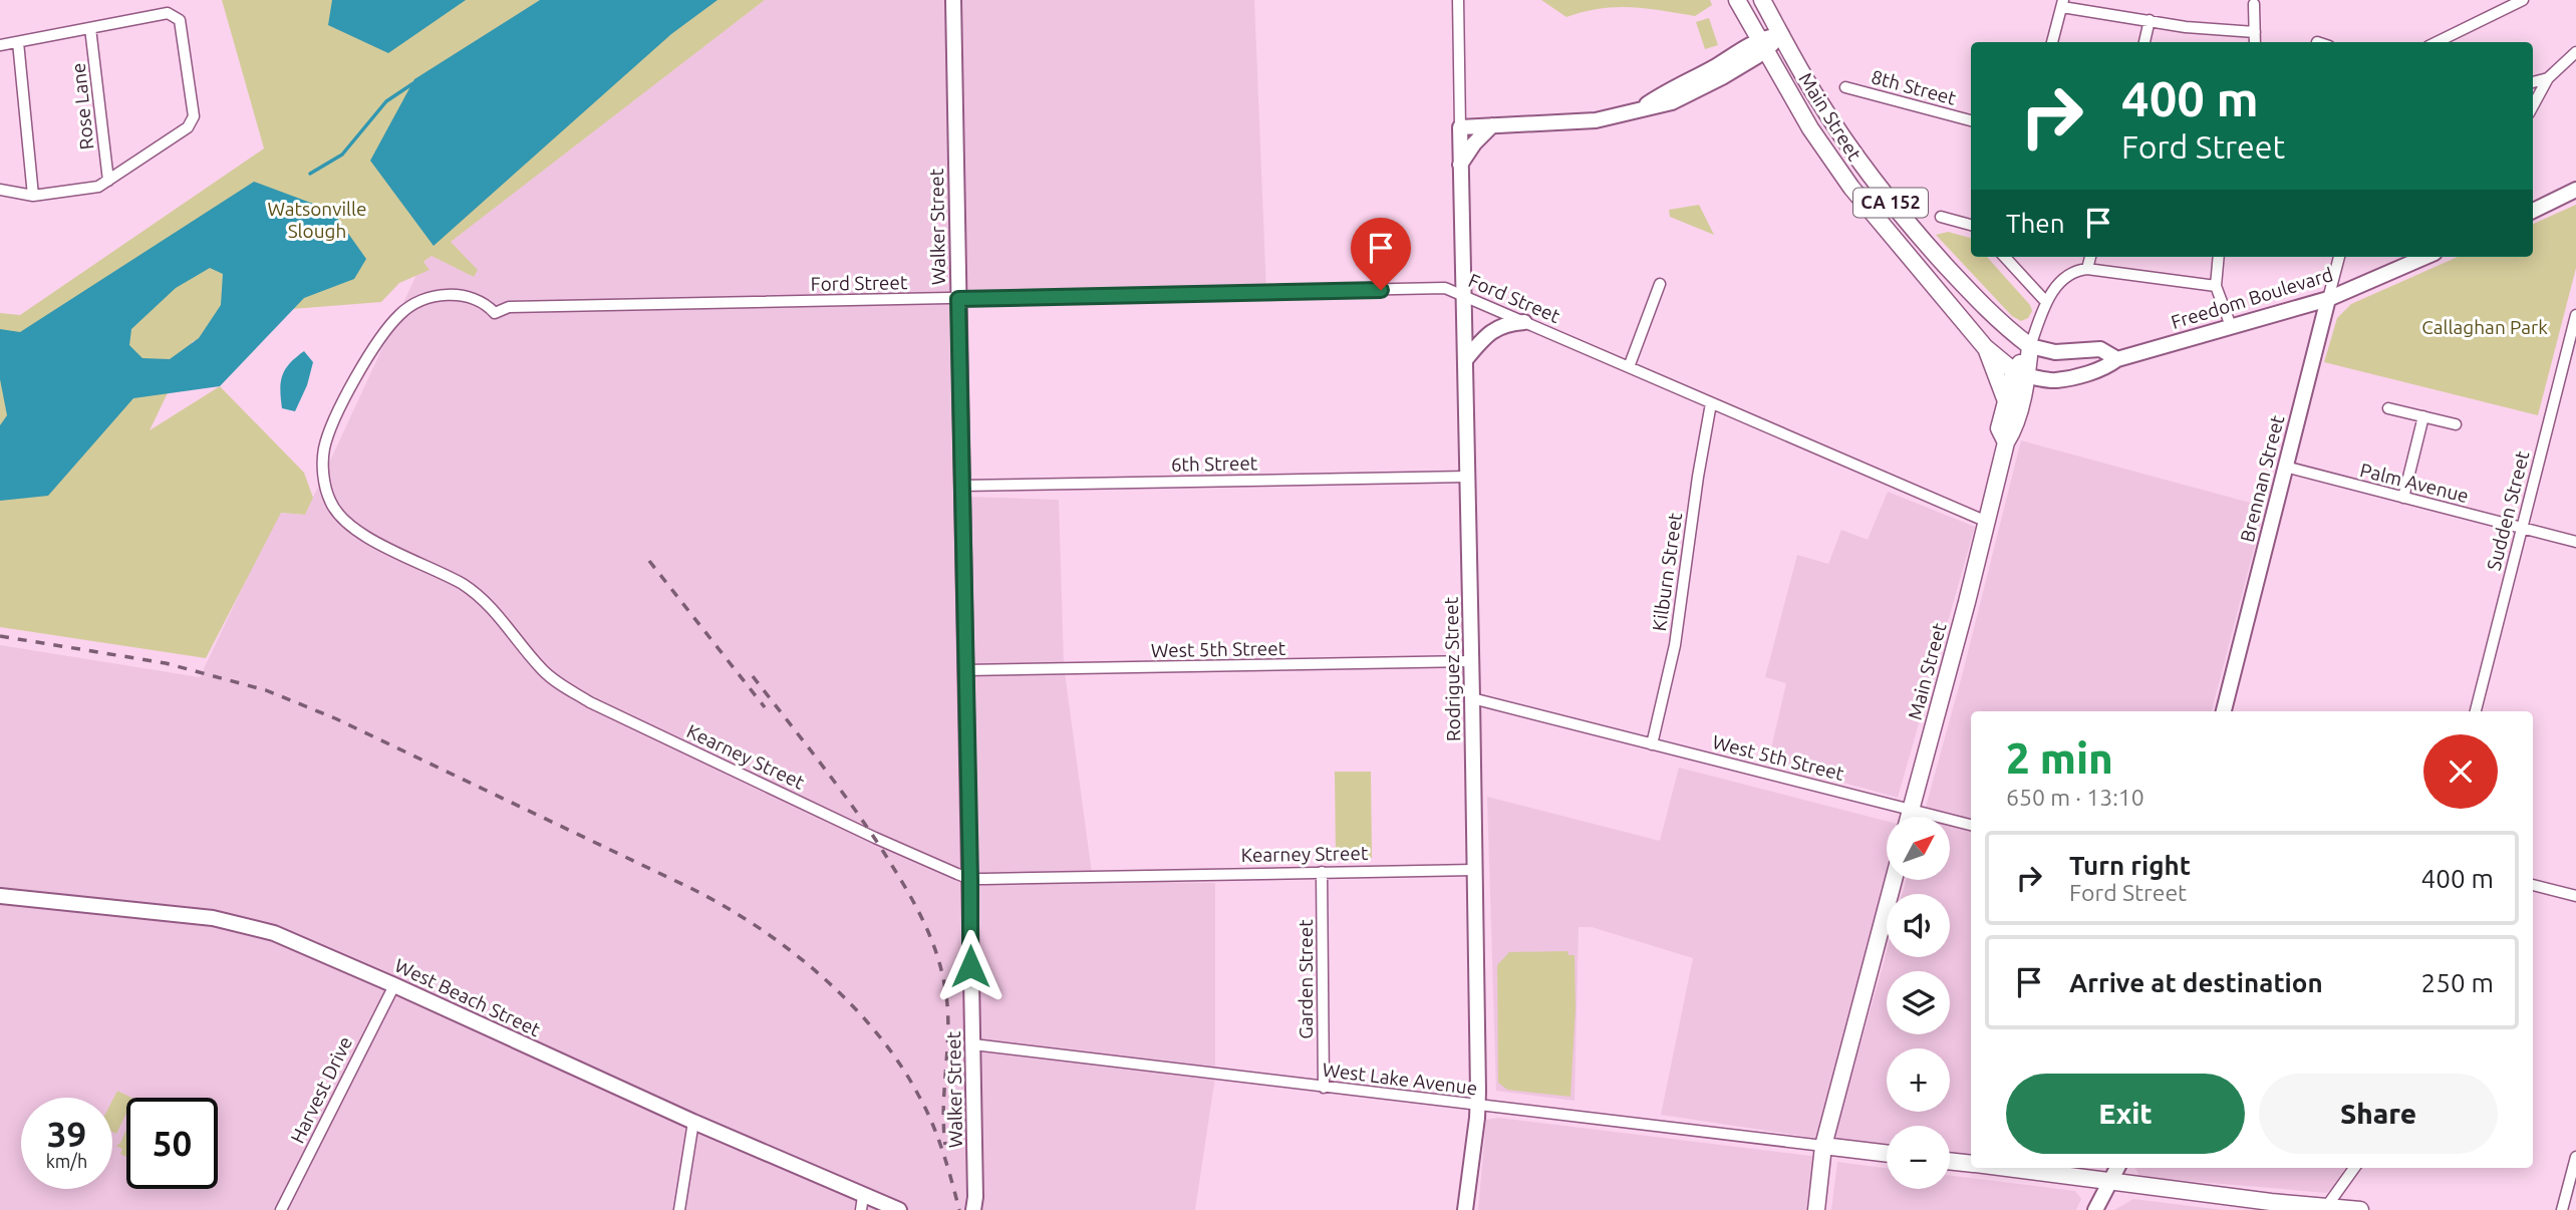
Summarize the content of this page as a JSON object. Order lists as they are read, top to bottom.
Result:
{
  "streets": {
    "main road": [
      "Main Street",
      "CA 152",
      "Walker Street",
      "Freedom Boulevard",
      "Brennan Street",
      "Rodriguez Street",
      "West Beach Street"
    ],
    "street": [
      "8th Street",
      "Rose Lane",
      "Ford Street",
      "6th Street",
      "Palm Avenue",
      "Sudden Street",
      "Kilburn Street",
      "West 5th Street",
      "Kearney Street",
      "Garden Street",
      "West Lake Avenue",
      "Harvest Drive"
    ]
  },
  "crossings": [
    ["Main Street", "Ford Street"],
    ["Main Street", "Freedom Boulevard"],
    ["Main Street", "West 5th Street"],
    ["Walker Street", "Ford Street"],
    ["Walker Street", "6th Street"],
    ["Walker Street", "West 5th Street"],
    ["Walker Street", "Kearney Street"],
    ["Walker Street", "West Lake Avenue"],
    ["Ford Street", "Kilburn Street"],
    ["Ford Street", "Rodriguez Street"],
    ["Ford Street", "Kearney Street"],
    ["Freedom Boulevard", "Brennan Street"],
    ["6th Street", "Rodriguez Street"],
    ["Brennan Street", "Palm Avenue"],
    ["Palm Avenue", "Sudden Street"],
    ["Kilburn Street", "West 5th Street"],
    ["West 5th Street", "Rodriguez Street"],
    ["Rodriguez Street", "Kearney Street"],
    ["Rodriguez Street", "West Lake Avenue"],
    ["Kearney Street", "Garden Street"],
    ["Garden Street", "West Lake Avenue"],
    ["West Beach Street", "Harvest Drive"]
  ],
  "parks": ["Watsonville Slough", "Callaghan Park"],
  "north": "top right",
  "page": {
    "turn": ["400 m", "Ford Street"],
    "then": "Then",
    "heading": ["2 min", "650 m · 13:10"],
    "map_buttons": ["+", "−"],
    "list": [
      {
        "name": "Turn right",
        "note": "Ford Street",
        "value": "400 m"
      },
      {
        "name": "Arrive at destination",
        "value": "250 m"
      }
    ],
    "buttons": ["Exit", "Share"],
    "speed": "39 km/h",
    "limit": "50"
  }
}
